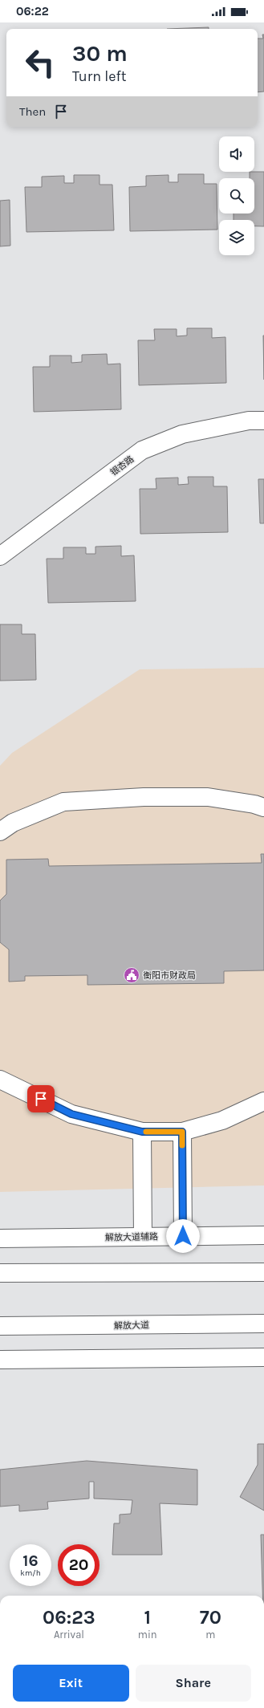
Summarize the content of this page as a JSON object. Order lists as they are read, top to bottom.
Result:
{
  "streets": {
    "main road": ["银杏路", "解放大道辅路", "解放大道"]
  },
  "places": {
    "public building": ["衡阳市财政局"]
  },
  "page": {
    "status": "06:22",
    "turn": ["30 m", "Turn left"],
    "then": "Then",
    "speed": "16 km/h",
    "limit": "20",
    "eta": [
      "06:23",
      "Arrival",
      "1",
      "min",
      "70",
      "m"
    ],
    "buttons": ["Exit", "Share"]
  }
}
